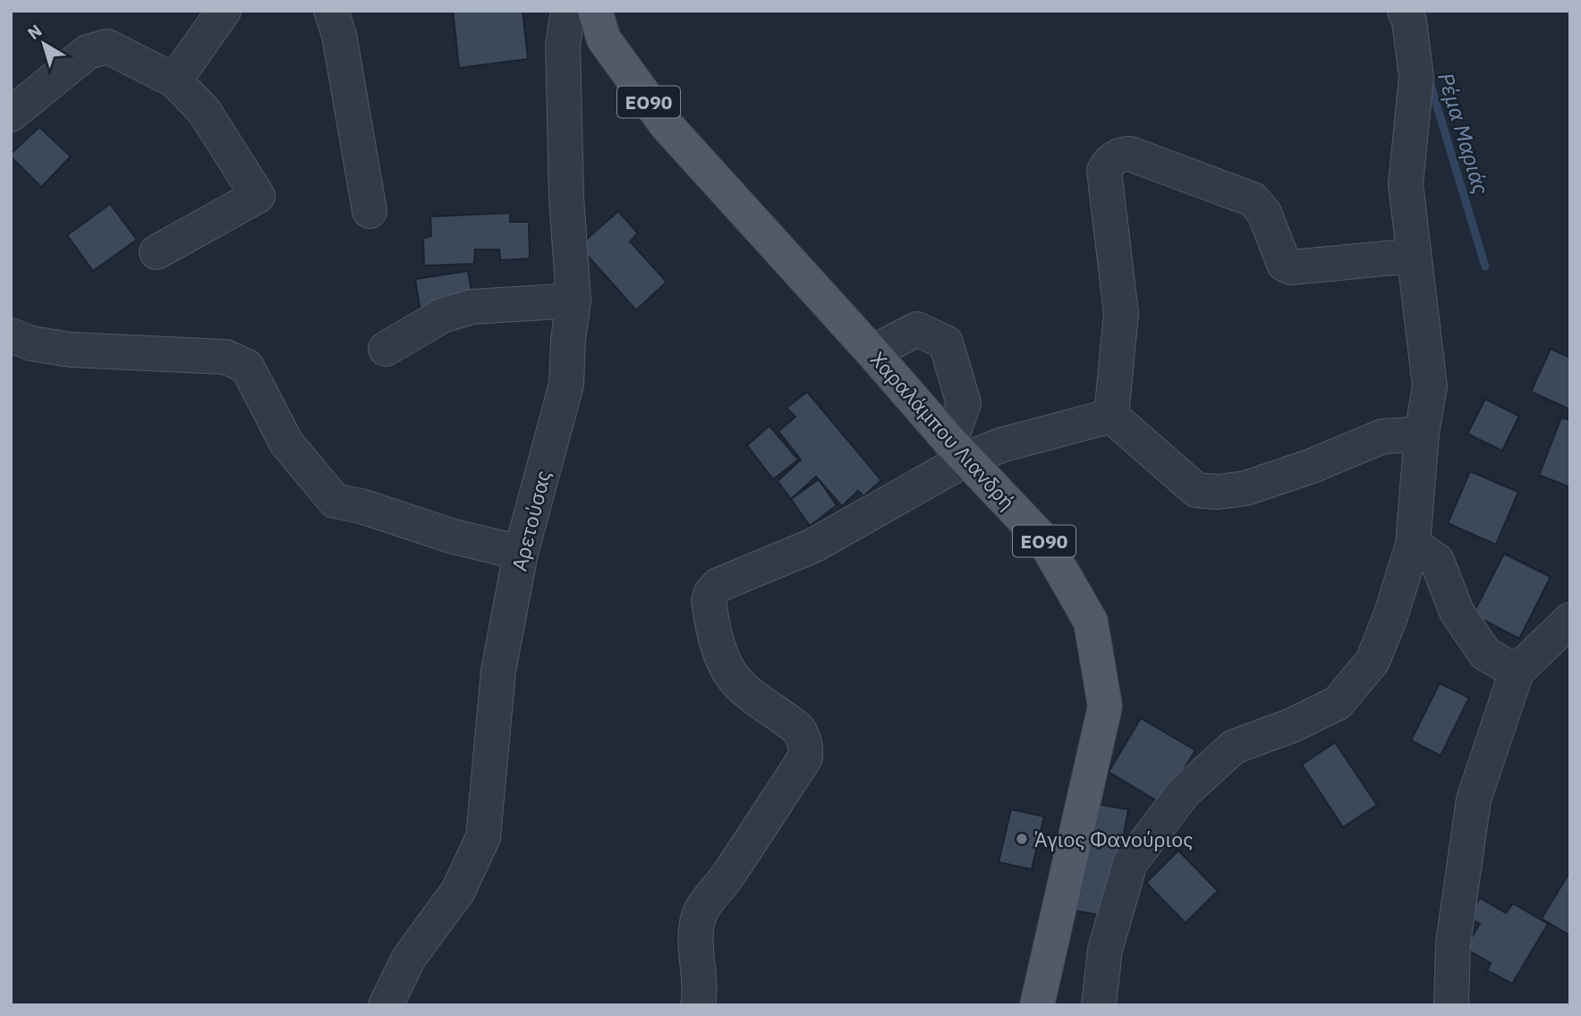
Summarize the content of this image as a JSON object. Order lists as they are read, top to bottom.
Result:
{
  "streets": {
    "main road": ["ΕΟ90", "Χαραλάμπου Λιανδρή"],
    "street": ["Αρετούσας"]
  },
  "water": ["Ρέμα Μαριάς"],
  "places": ["Άγιος Φανούριος"],
  "north": "top left"
}
